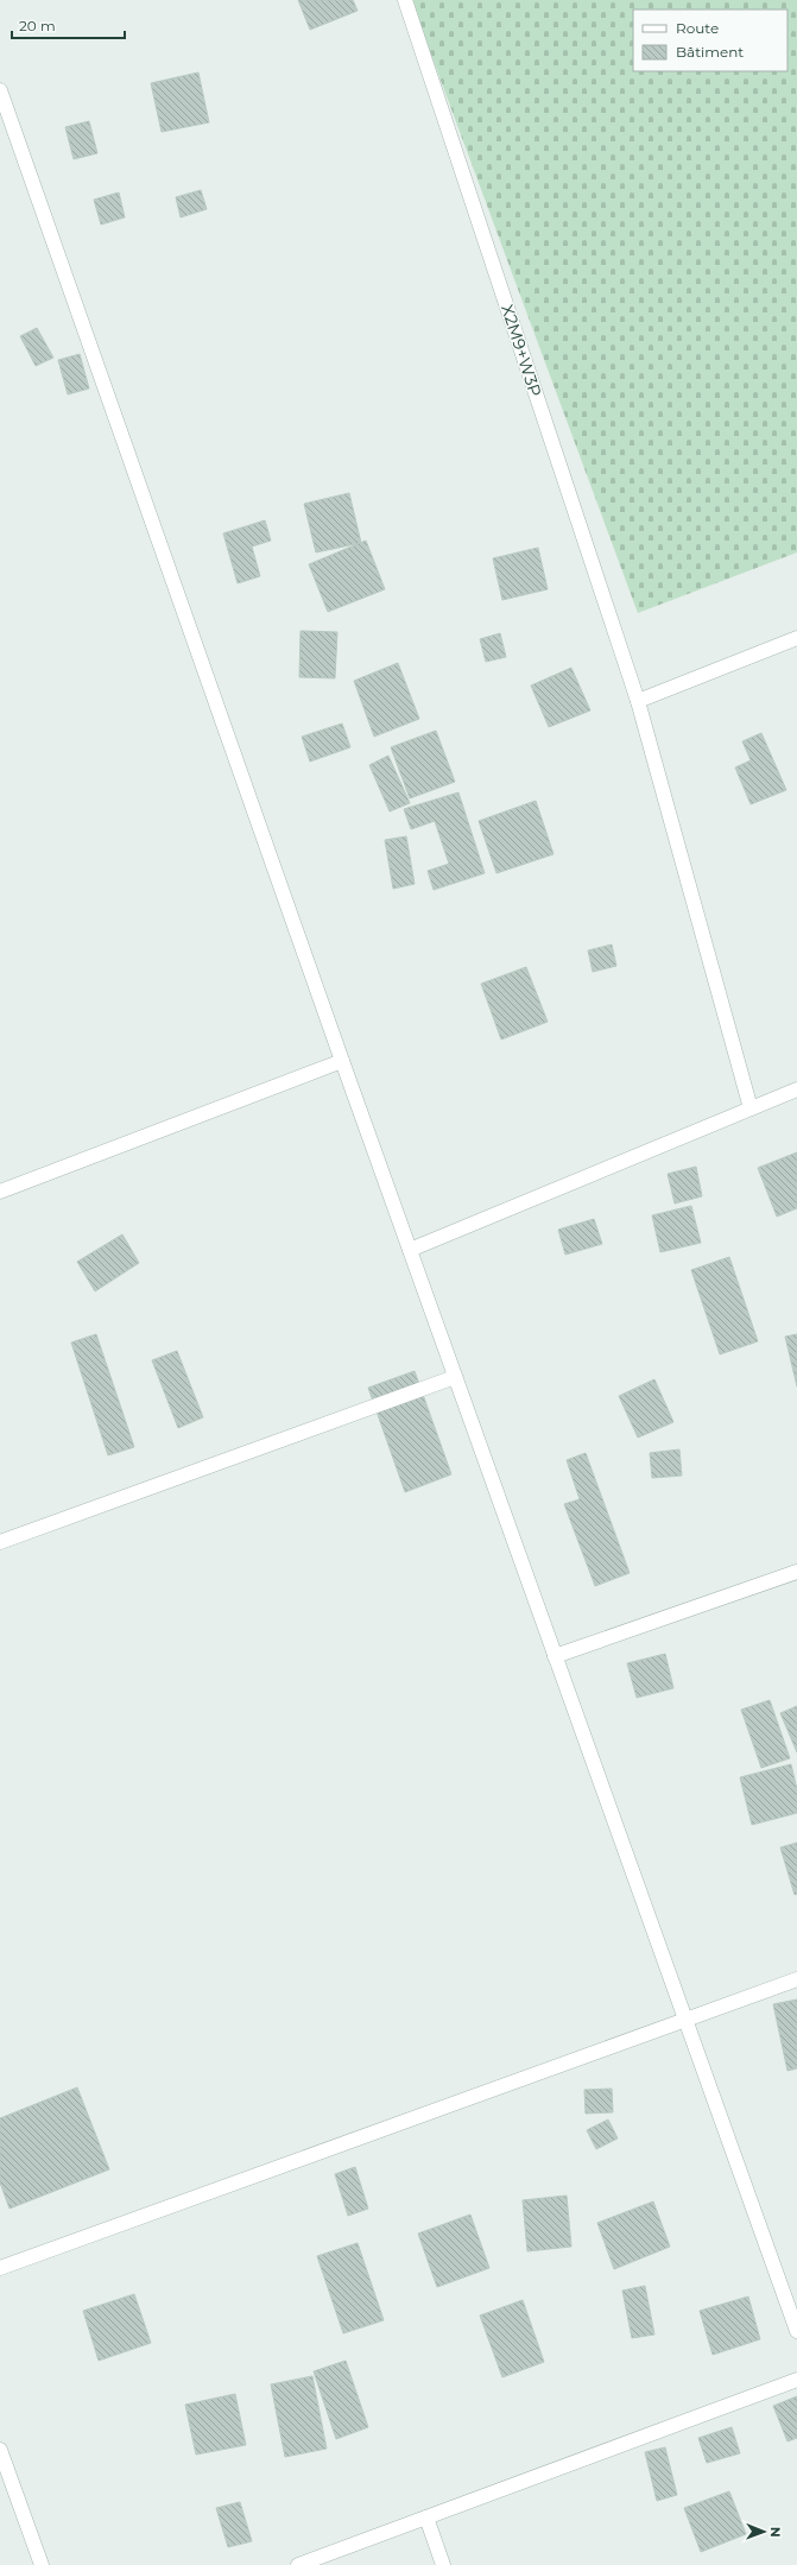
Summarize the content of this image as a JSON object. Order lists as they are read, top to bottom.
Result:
{
  "streets": {
    "street": ["X2M9+W3P"]
  },
  "legend": ["Route", "Bâtiment"],
  "scale_bar": "20 m",
  "north": "right"
}
